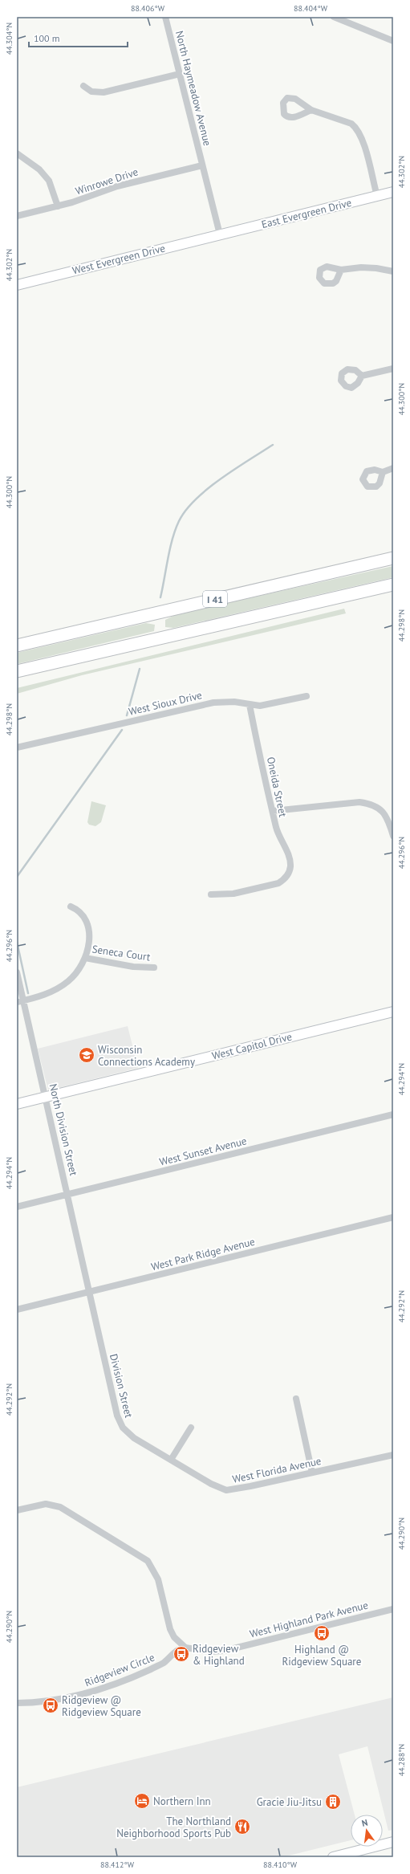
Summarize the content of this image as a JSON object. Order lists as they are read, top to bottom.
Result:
{
  "streets": {
    "highway": ["I 41"],
    "street": [
      "North Haymeadow Avenue",
      "Winrowe Drive",
      "East Evergreen Drive",
      "West Evergreen Drive",
      "West Sioux Drive",
      "Oneida Street",
      "Seneca Court",
      "West Capitol Drive",
      "North Division Street",
      "West Sunset Avenue",
      "West Park Ridge Avenue",
      "Division Street",
      "West Florida Avenue",
      "West Highland Park Avenue",
      "Ridgeview Circle"
    ]
  },
  "crossings": [
    ["North Haymeadow Avenue", "Winrowe Drive"],
    ["North Haymeadow Avenue", "East Evergreen Drive"],
    ["North Haymeadow Avenue", "West Evergreen Drive"],
    ["East Evergreen Drive", "West Evergreen Drive"],
    ["West Sioux Drive", "Oneida Street"],
    ["West Capitol Drive", "North Division Street"],
    ["North Division Street", "West Sunset Avenue"],
    ["North Division Street", "West Park Ridge Avenue"],
    ["North Division Street", "Division Street"],
    ["West Park Ridge Avenue", "Division Street"],
    ["Division Street", "West Florida Avenue"],
    ["West Highland Park Avenue", "Ridgeview Circle"]
  ],
  "places": {
    "school or university": ["Wisconsin Connections Academy"],
    "bus stop": ["Highland @ Ridgeview Square", "Ridgeview & Highland", "Ridgeview @ Ridgeview Square"],
    "hotel": ["Northern Inn"],
    "building": ["Gracie Jiu-Jitsu"],
    "restaurant": ["The Northland Neighborhood Sports Pub"]
  },
  "scale_bar": "100 m",
  "north": "top",
  "coordinates": [
    "88.406°W",
    "88.404°W",
    "44.304°N",
    "44.302°N",
    "44.300°N",
    "44.298°N",
    "44.296°N",
    "44.294°N",
    "44.292°N",
    "44.290°N",
    "44.288°N",
    "88.412°W",
    "88.410°W"
  ]
}
